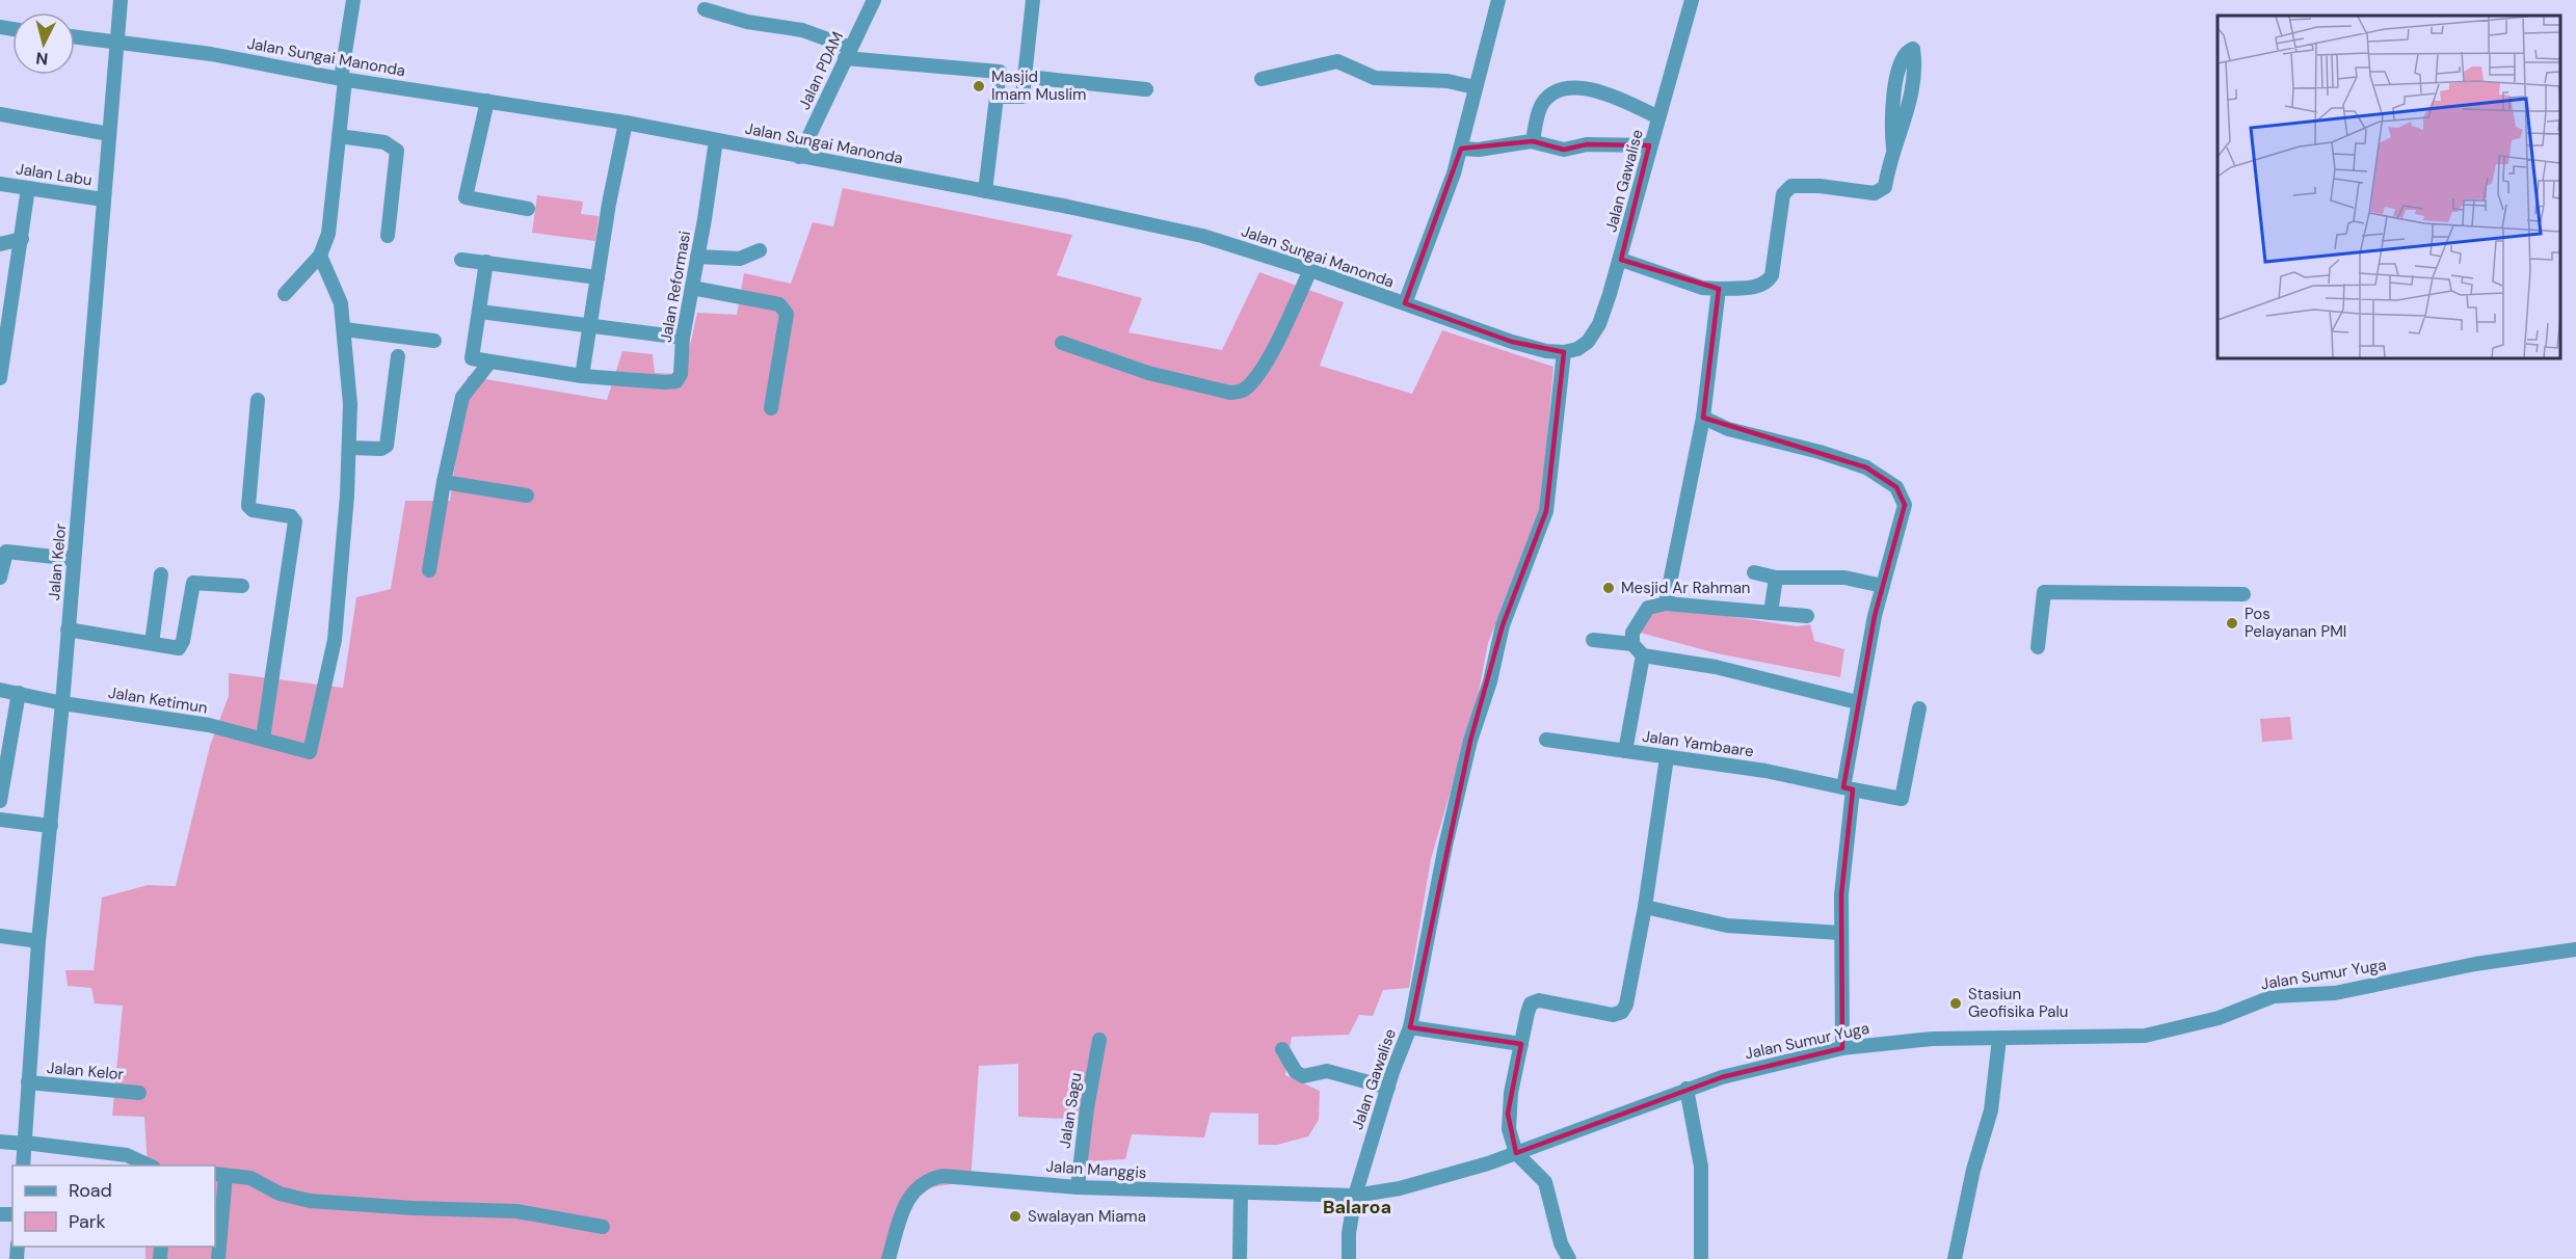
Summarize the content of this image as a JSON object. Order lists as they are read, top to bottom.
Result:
{
  "streets": {
    "street": [
      "Jalan Sungai Manonda",
      "Jalan PDAM",
      "Jalan Labu",
      "Jalan Gawalise",
      "Jalan Reformasi",
      "Jalan Kelor",
      "Jalan Ketimun",
      "Jalan Yambaare",
      "Jalan Sumur Yuga",
      "Jalan Sagu",
      "Jalan Manggis"
    ]
  },
  "crossings": [
    ["Jalan Sungai Manonda", "Jalan PDAM"],
    ["Jalan Sungai Manonda", "Jalan Gawalise"],
    ["Jalan Sungai Manonda", "Jalan Reformasi"],
    ["Jalan Sungai Manonda", "Jalan Kelor"],
    ["Jalan Labu", "Jalan Kelor"],
    ["Jalan Gawalise", "Jalan Sumur Yuga"],
    ["Jalan Gawalise", "Jalan Manggis"],
    ["Jalan Kelor", "Jalan Ketimun"],
    ["Jalan Sumur Yuga", "Jalan Manggis"],
    ["Jalan Sagu", "Jalan Manggis"]
  ],
  "districts": ["Balaroa"],
  "places": [
    "Masjid Imam Muslim",
    "Mesjid Ar Rahman",
    "Pos Pelayanan PMI",
    "Stasiun Geofisika Palu",
    "Swalayan Miama"
  ],
  "legend": ["Road", "Park"],
  "north": "bottom"
}
